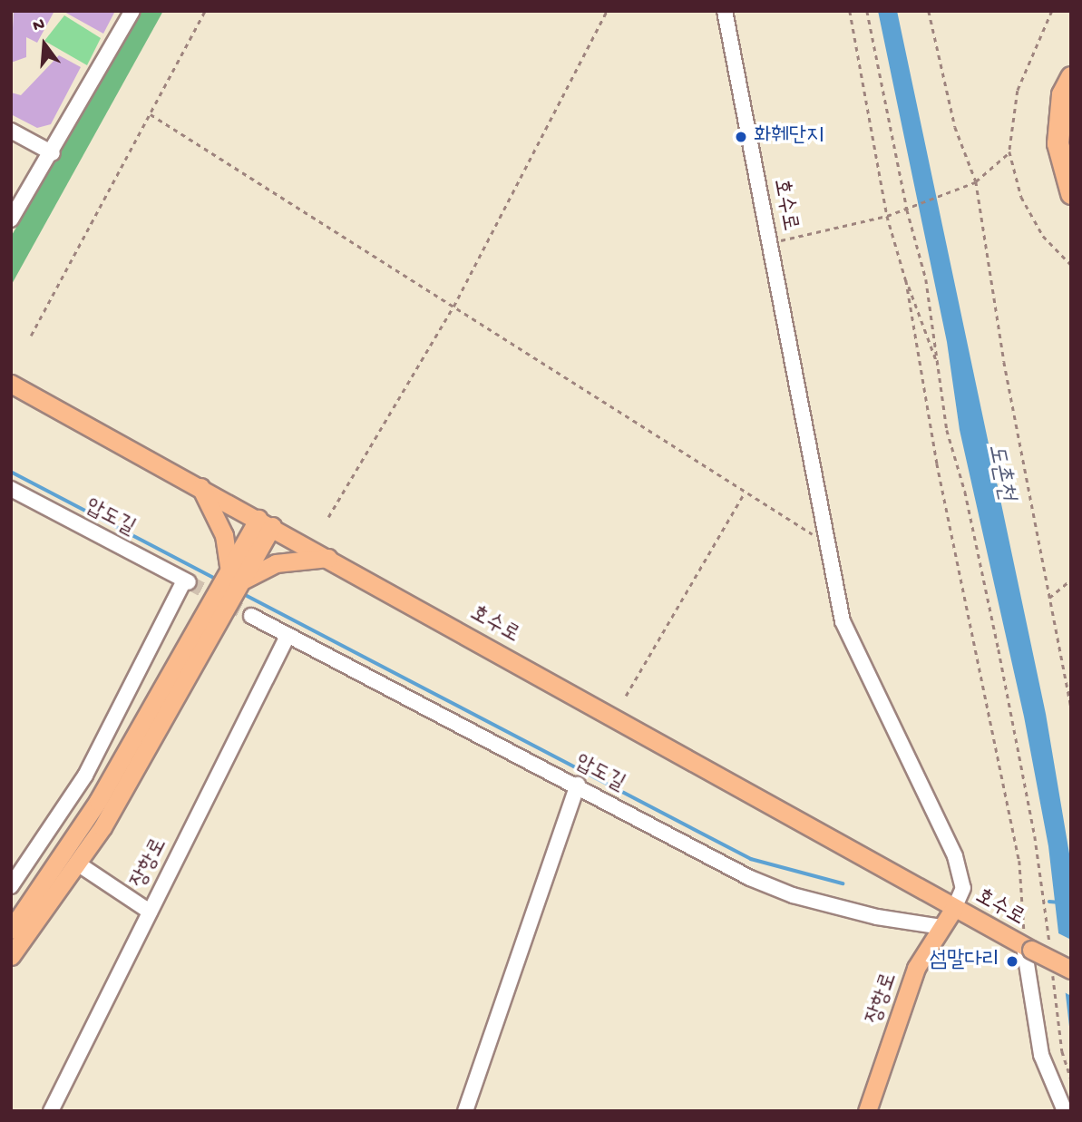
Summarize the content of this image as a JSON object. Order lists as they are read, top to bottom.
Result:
{
  "streets": {
    "main road": ["호수로", "장항로"],
    "street": ["압도길"]
  },
  "crossings": [
    ["호수로", "장항로"],
    ["압도길", "장항로"]
  ],
  "water": ["도촌천"],
  "places": ["화훼단지", "섬말다리"],
  "north": "top"
}
